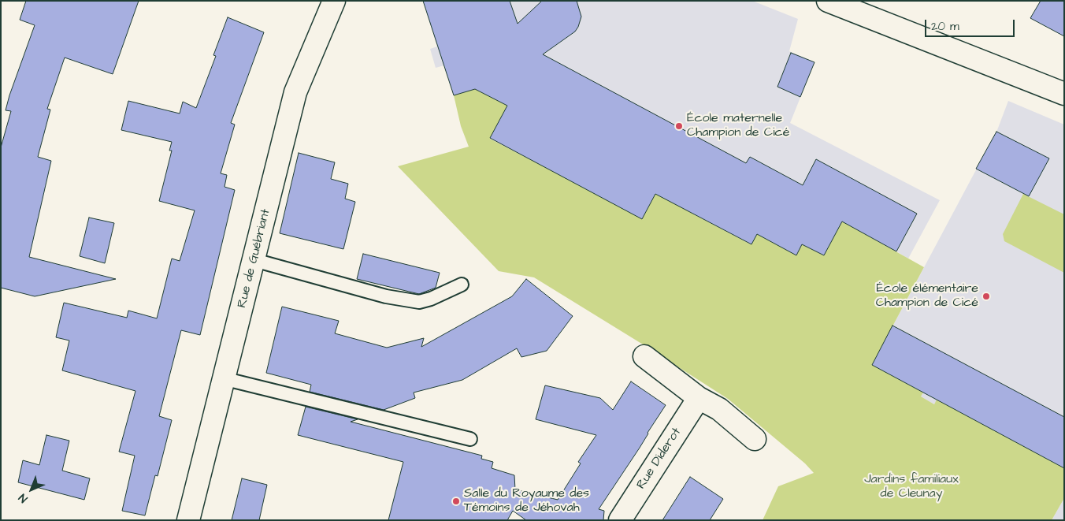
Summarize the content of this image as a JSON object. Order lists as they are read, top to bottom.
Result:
{
  "streets": {
    "street": ["Rue de Guébriant", "Rue Diderot"]
  },
  "parks": ["Jardins familiaux de Cleunay"],
  "places": ["École maternelle Champion de Cicé", "École élémentaire Champion de Cicé", "Salle du Royaume des Témoins de Jéhovah"],
  "scale_bar": "20 m",
  "north": "bottom left"
}
